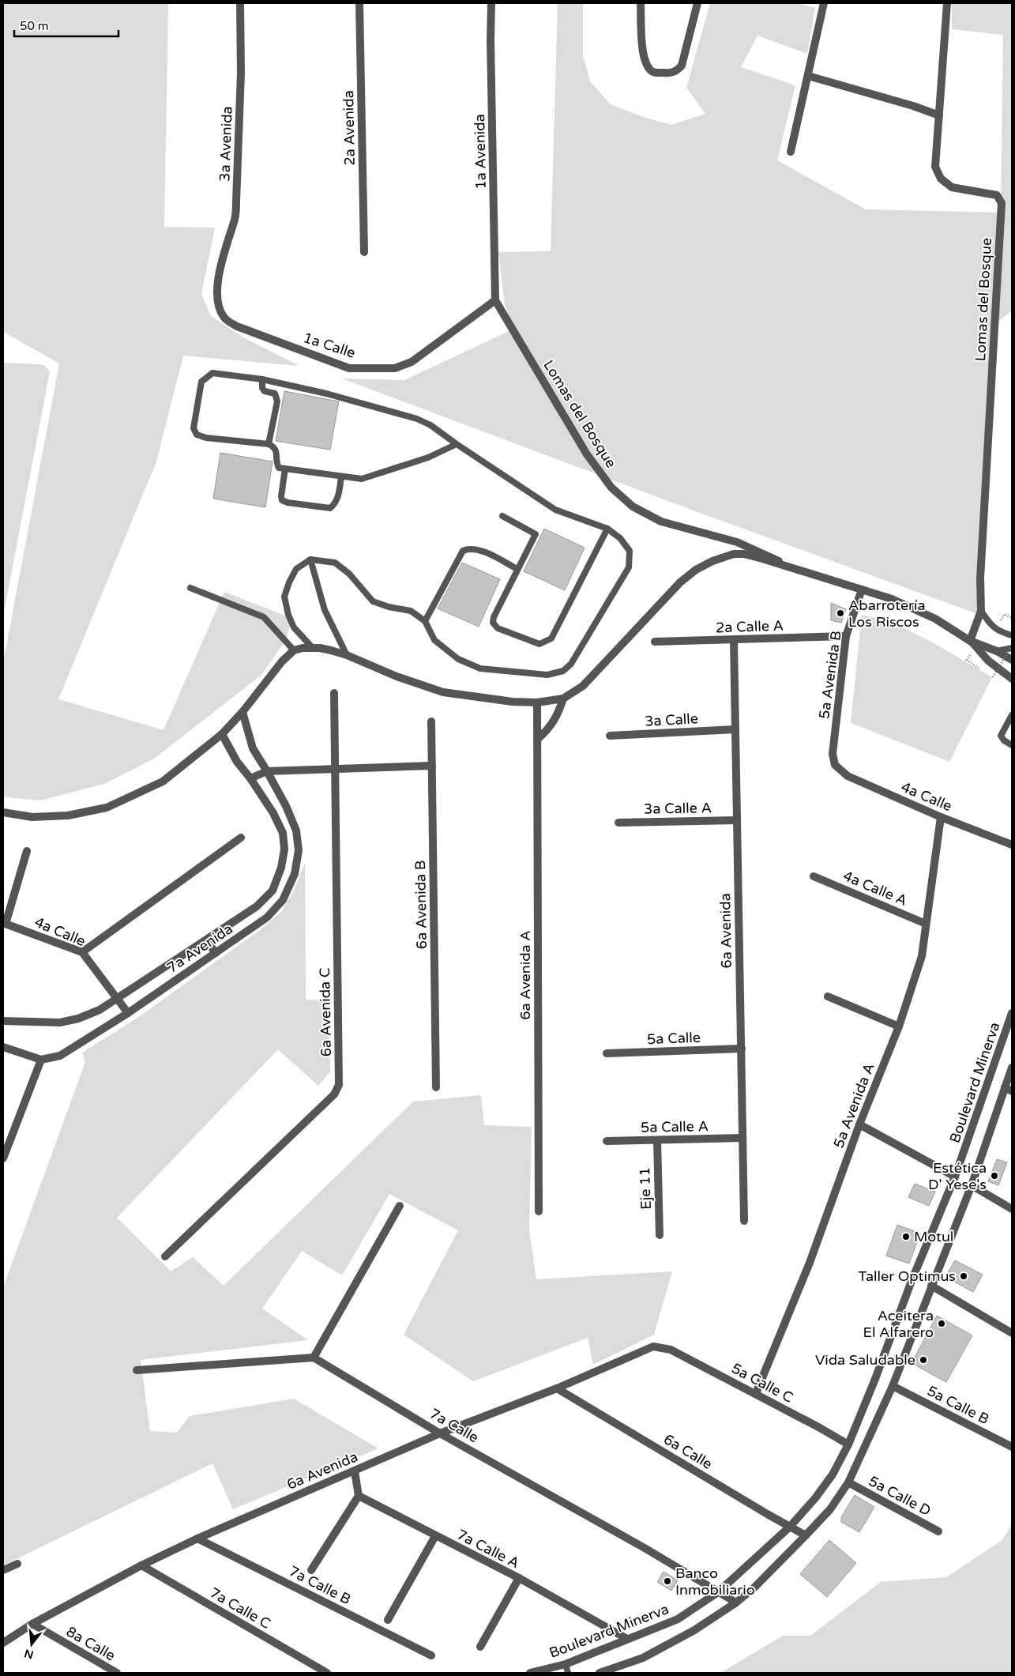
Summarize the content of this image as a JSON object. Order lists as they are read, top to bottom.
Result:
{
  "streets": {
    "street": [
      "2a Avenida",
      "3a Avenida",
      "1a Avenida",
      "Lomas del Bosque",
      "1a Calle",
      "2a Calle A",
      "5a Avenida B",
      "3a Calle",
      "4a Calle",
      "3a Calle A",
      "4a Calle A",
      "6a Avenida B",
      "6a Avenida",
      "7a Avenida",
      "6a Avenida A",
      "6a Avenida C",
      "5a Calle",
      "Boulevard Minerva",
      "5a Avenida A",
      "5a Calle A",
      "Eje 11",
      "5a Calle C",
      "5a Calle B",
      "7a Calle",
      "6a Calle",
      "5a Calle D",
      "7a Calle A",
      "7a Calle B",
      "7a Calle C",
      "8a Calle"
    ]
  },
  "crossings": [
    ["3a Avenida", "1a Calle"],
    ["1a Avenida", "Lomas del Bosque"],
    ["1a Avenida", "1a Calle"],
    ["Lomas del Bosque", "1a Calle"],
    ["2a Calle A", "5a Avenida B"],
    ["2a Calle A", "6a Avenida"],
    ["5a Avenida B", "4a Calle"],
    ["3a Calle", "6a Avenida"],
    ["4a Calle", "7a Avenida"],
    ["4a Calle", "5a Avenida A"],
    ["3a Calle A", "6a Avenida"],
    ["4a Calle A", "5a Avenida A"],
    ["6a Avenida", "5a Calle"],
    ["6a Avenida", "5a Calle A"],
    ["6a Avenida", "5a Calle C"],
    ["6a Avenida", "7a Calle"],
    ["6a Avenida", "6a Calle"],
    ["6a Avenida", "7a Calle B"],
    ["6a Avenida", "7a Calle C"],
    ["6a Avenida", "8a Calle"],
    ["Boulevard Minerva", "5a Calle C"],
    ["Boulevard Minerva", "7a Calle"],
    ["Boulevard Minerva", "6a Calle"],
    ["Boulevard Minerva", "7a Calle A"],
    ["5a Avenida A", "5a Calle C"],
    ["5a Calle A", "Eje 11"]
  ],
  "places": [
    "Abarrotería Los Riscos",
    "Estética D' Yese's",
    "Motul",
    "Taller Optimus",
    "Aceitera El Alfarero",
    "Vida Saludable",
    "Banco Inmobiliario"
  ],
  "scale_bar": "50 m",
  "north": "bottom"
}
